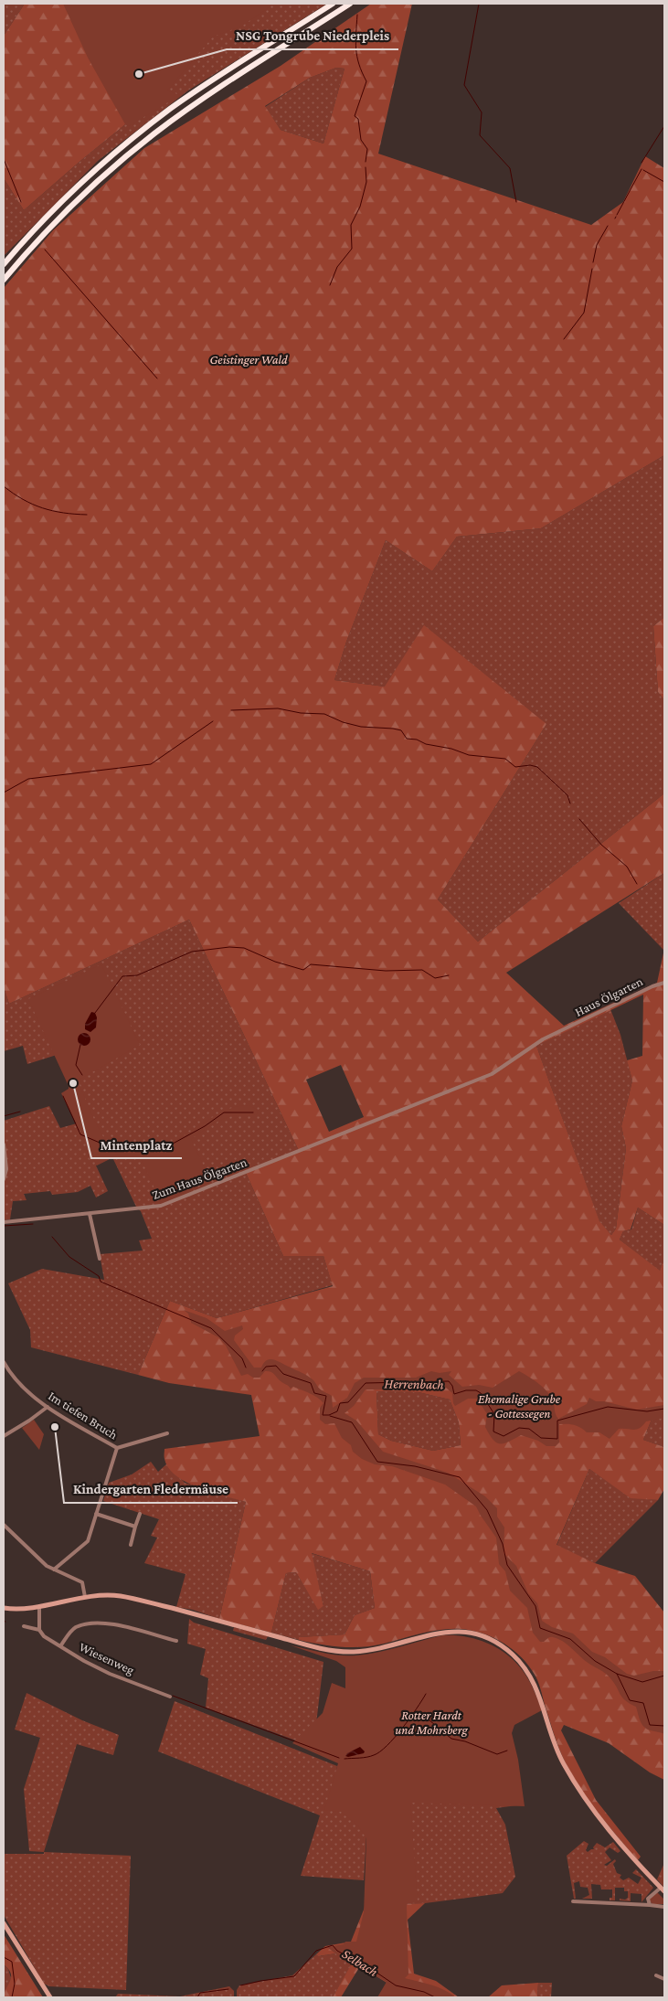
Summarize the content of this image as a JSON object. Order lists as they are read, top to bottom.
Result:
{
  "streets": {
    "street": [
      "Haus Ölgarten",
      "Zum Haus Ölgarten",
      "Im tiefen Bruch",
      "Wiesenweg"
    ]
  },
  "crossings": [
    ["Haus Ölgarten", "Zum Haus Ölgarten"]
  ],
  "water": ["Herrenbach", "Selbach"],
  "parks": ["Geistinger Wald", "Ehemalige Grube - Gottessegen", "Rotter Hardt und Mohrsberg"],
  "places": ["NSG Tongrube Niederpleis", "Mintenplatz", "Kindergarten Fledermäuse"]
}
